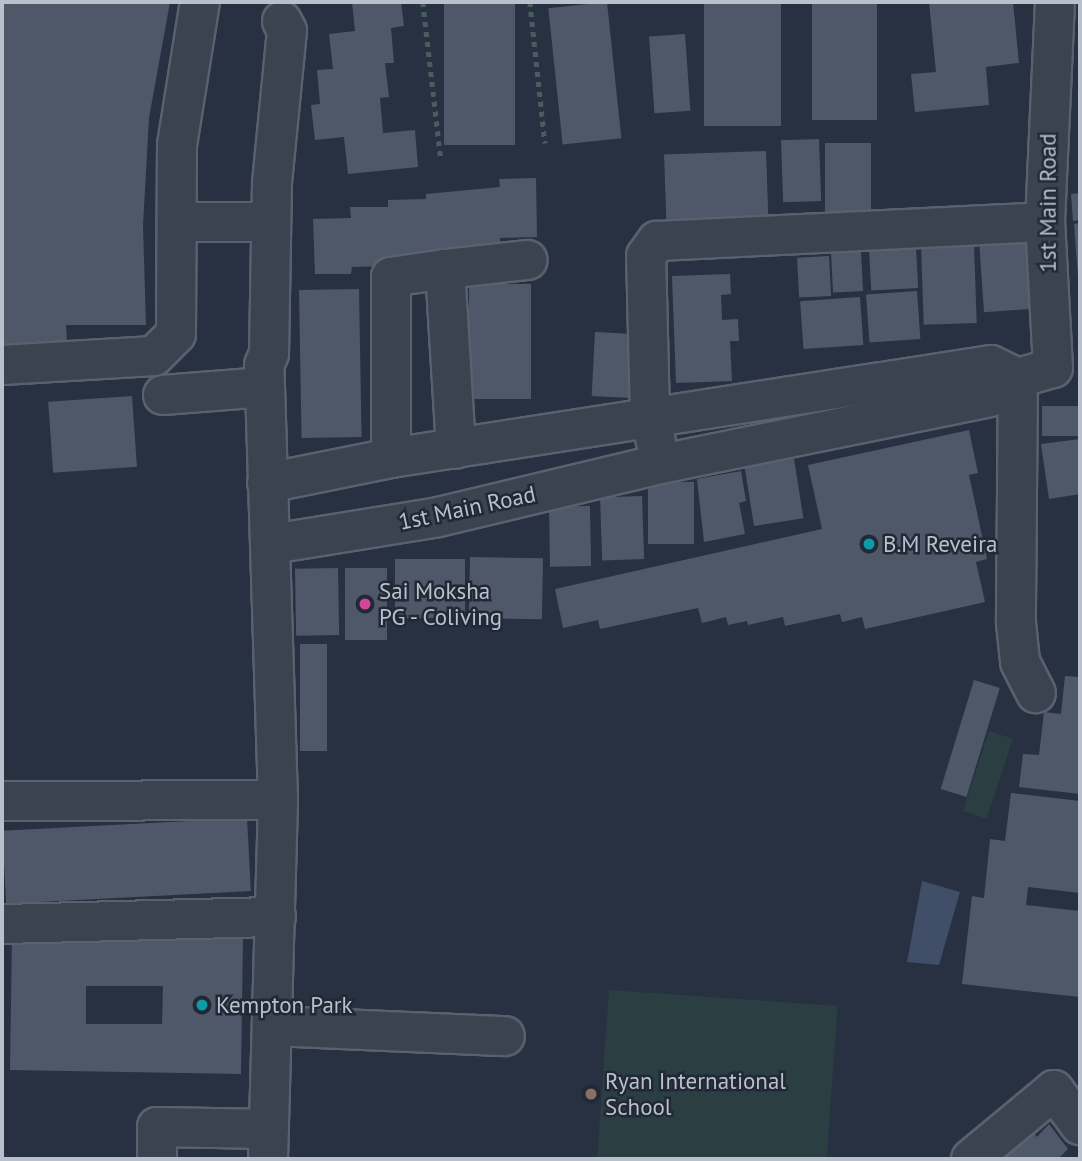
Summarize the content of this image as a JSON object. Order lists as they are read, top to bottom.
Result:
{
  "streets": {
    "street": ["1st Main Road"]
  },
  "places": [
    "B.M Reveira",
    "Sai Moksha PG - Coliving",
    "Kempton Park",
    "Ryan International School"
  ]
}
